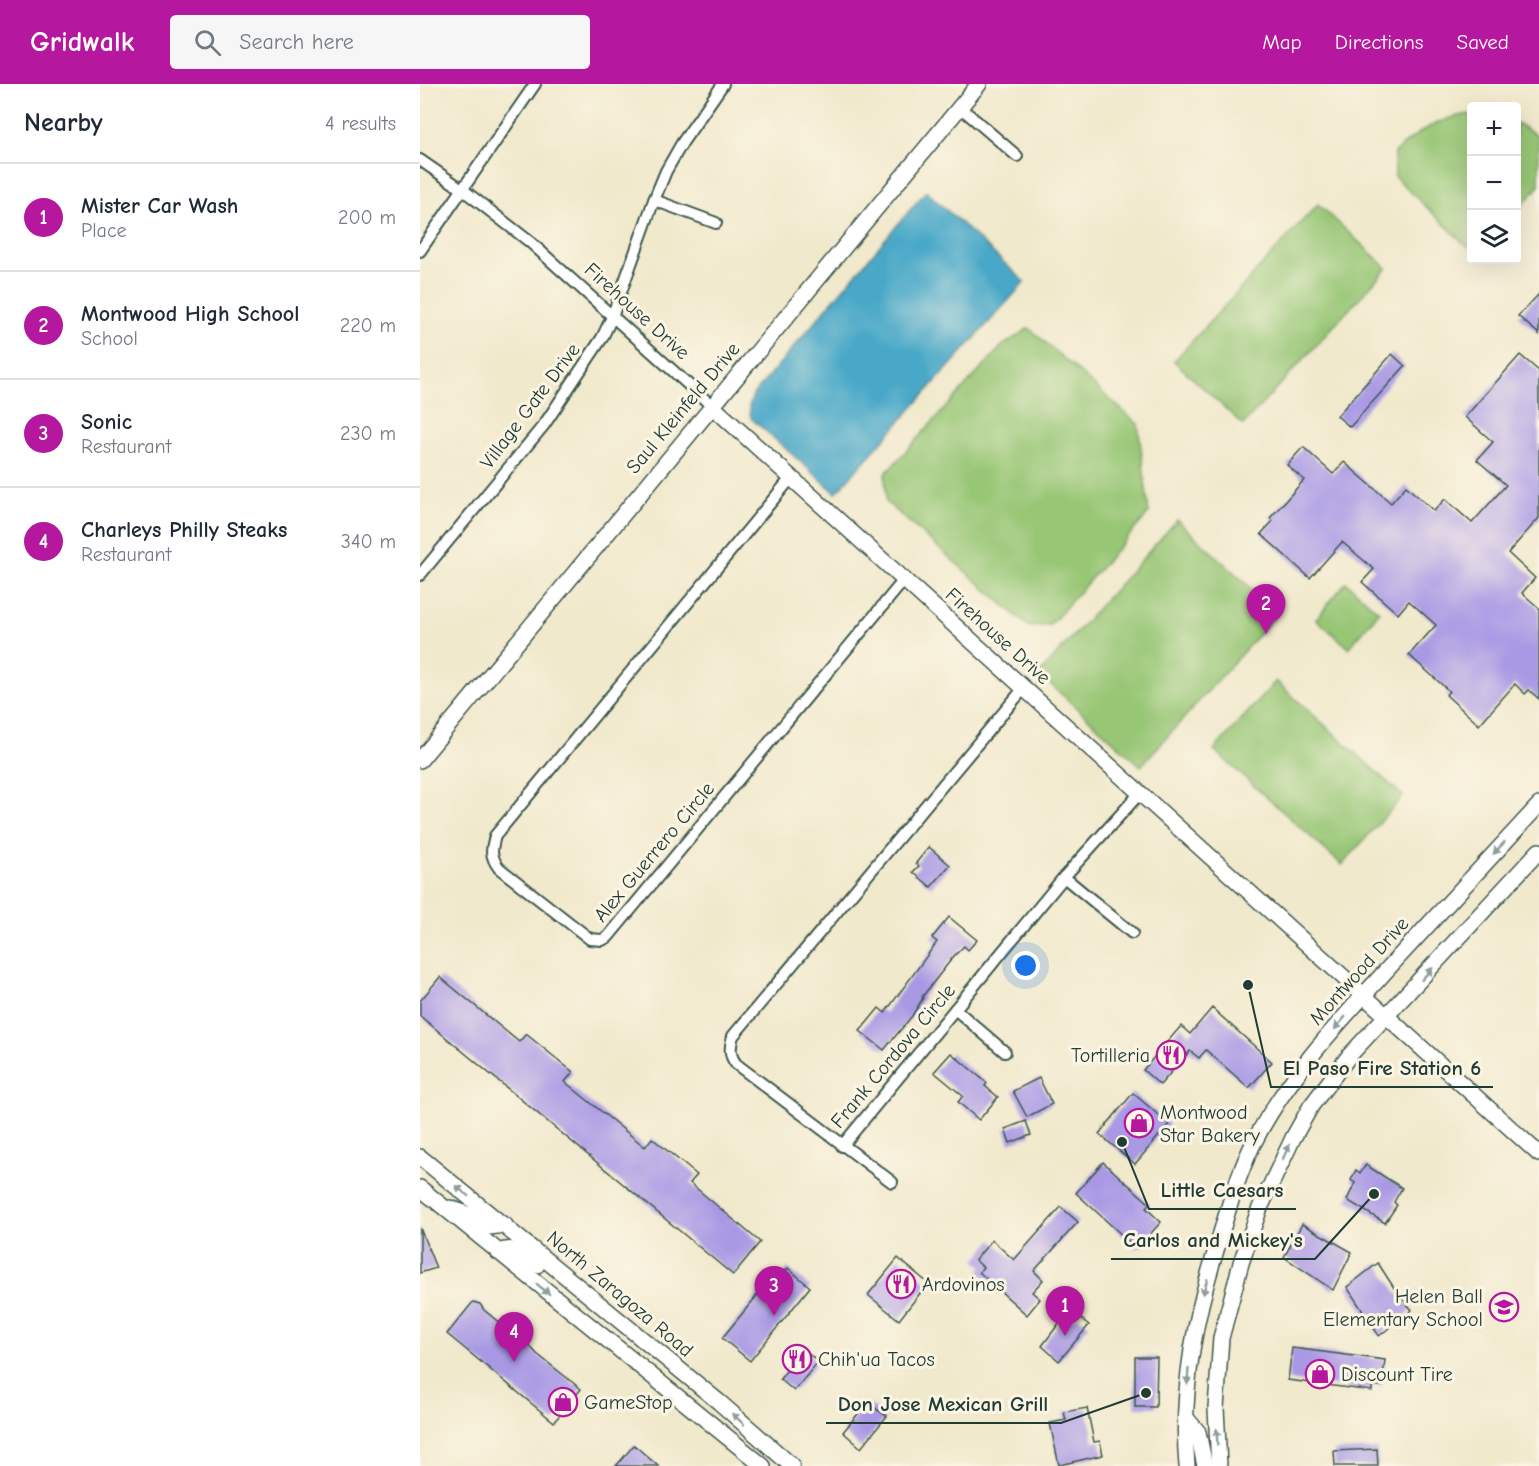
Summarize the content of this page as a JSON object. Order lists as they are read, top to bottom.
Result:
{
  "streets": {
    "main road": [
      "Firehouse Drive",
      "Saul Kleinfeld Drive",
      "Montwood Drive",
      "North Zaragoza Road"
    ],
    "street": ["Village Gate Drive", "Alex Guerrero Circle", "Frank Cordova Circle"]
  },
  "crossings": [
    ["Firehouse Drive", "Village Gate Drive"],
    ["Firehouse Drive", "Saul Kleinfeld Drive"],
    ["Firehouse Drive", "Alex Guerrero Circle"],
    ["Firehouse Drive", "Montwood Drive"],
    ["Firehouse Drive", "Frank Cordova Circle"]
  ],
  "places": {
    "other": [
      "El Paso Fire Station 6",
      "Little Caesars",
      "Carlos and Mickey's",
      "Don Jose Mexican Grill"
    ],
    "restaurant": ["Tortilleria", "Ardovinos", "Chih'ua Tacos"],
    "shop": ["Montwood Star Bakery", "Discount Tire", "GameStop"],
    "school or university": ["Helen Ball Elementary School"]
  },
  "page": {
    "header": "Gridwalk",
    "search": "Search here",
    "nav": ["Map", "Directions", "Saved"],
    "heading": ["Nearby", "4 results"],
    "map_buttons": ["+", "−"],
    "list": [
      {
        "mark": "1",
        "name": "Mister Car Wash",
        "note": "Place",
        "value": "200 m"
      },
      {
        "mark": "2",
        "name": "Montwood High School",
        "note": "School",
        "value": "220 m"
      },
      {
        "mark": "3",
        "name": "Sonic",
        "note": "Restaurant",
        "value": "230 m"
      },
      {
        "mark": "4",
        "name": "Charleys Philly Steaks",
        "note": "Restaurant",
        "value": "340 m"
      }
    ],
    "pins": [
      "2",
      "3",
      "1",
      "4"
    ]
  }
}
